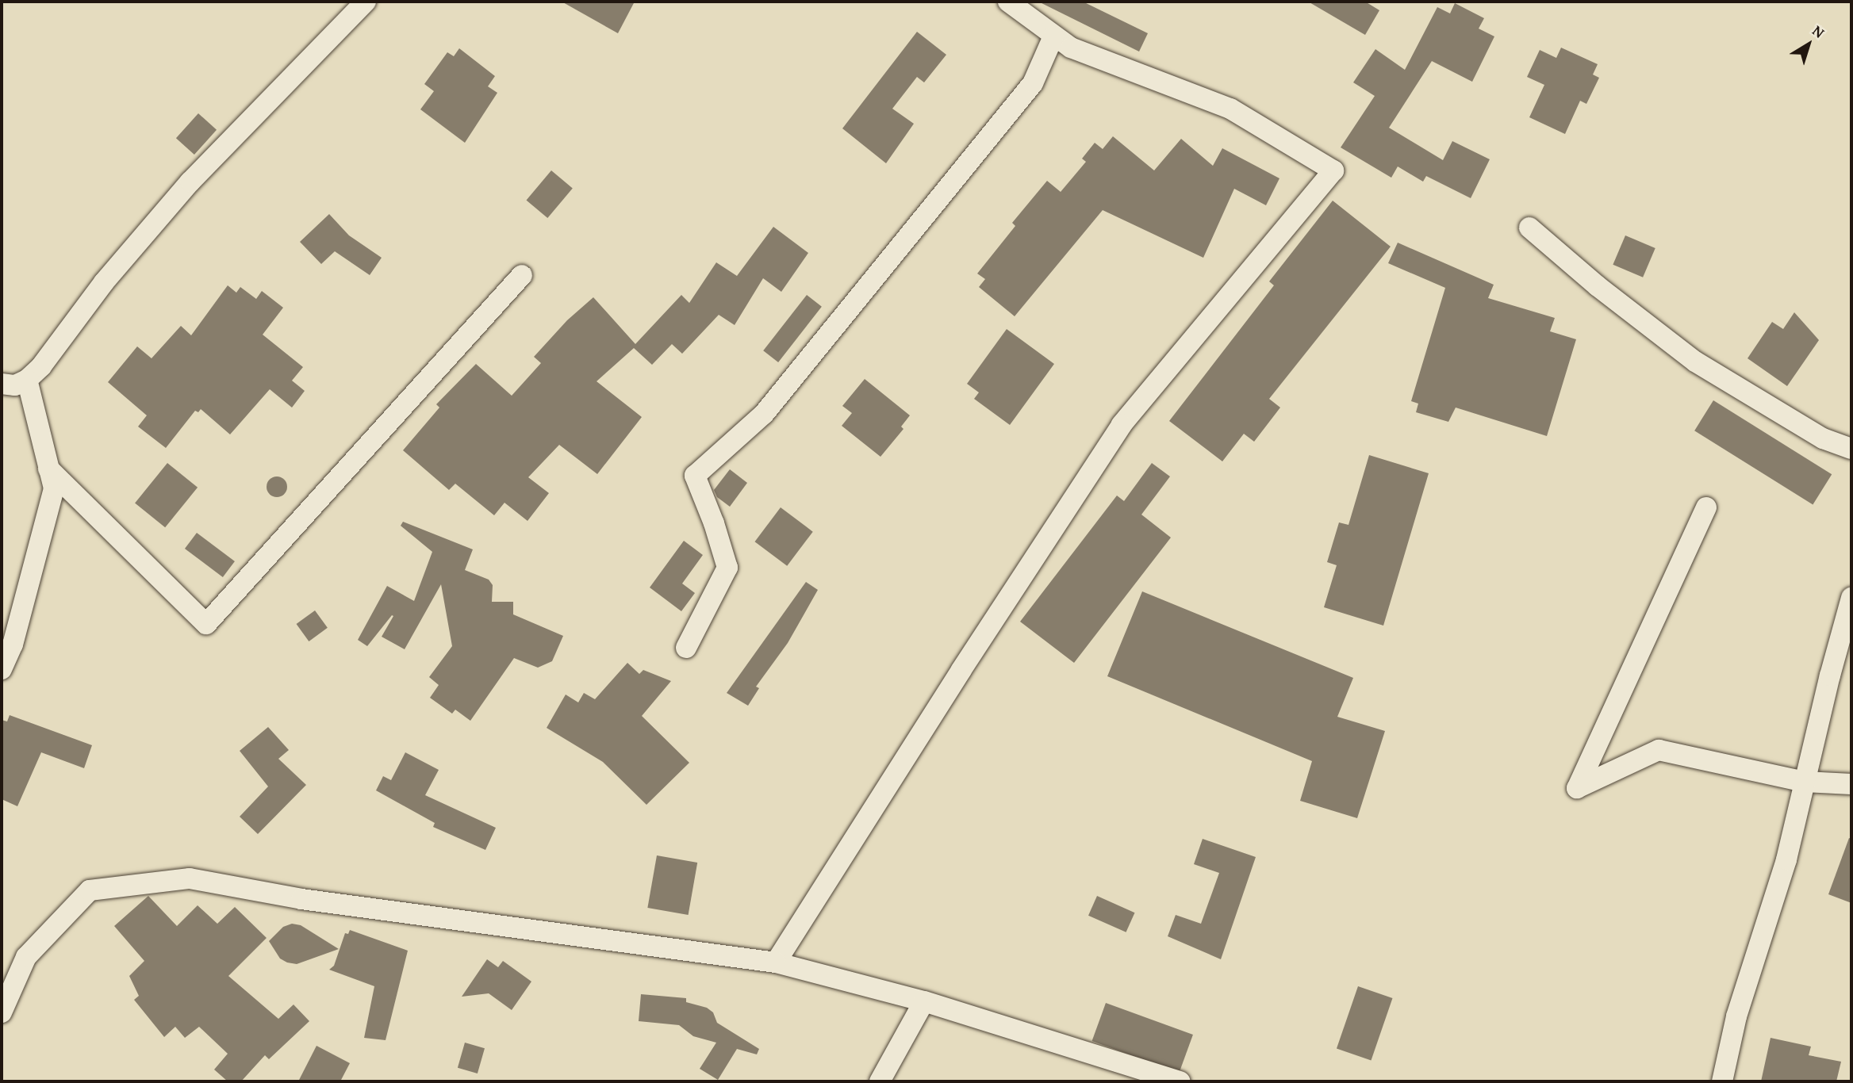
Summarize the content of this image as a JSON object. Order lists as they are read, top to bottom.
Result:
{
  "north": "top right"
}
